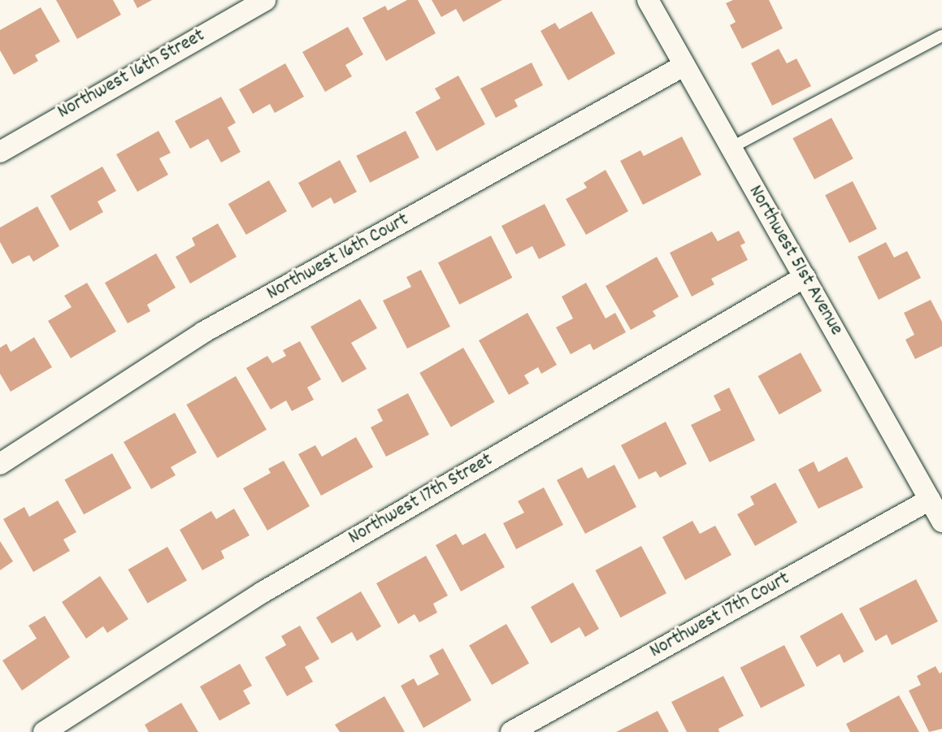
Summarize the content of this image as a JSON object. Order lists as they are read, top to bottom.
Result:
{
  "streets": {
    "street": [
      "Northwest 16th Street",
      "Northwest 16th Court",
      "Northwest 51st Avenue",
      "Northwest 17th Street",
      "Northwest 17th Court"
    ]
  },
  "crossings": [
    ["Northwest 16th Court", "Northwest 51st Avenue"],
    ["Northwest 51st Avenue", "Northwest 17th Street"],
    ["Northwest 51st Avenue", "Northwest 17th Court"]
  ]
}
